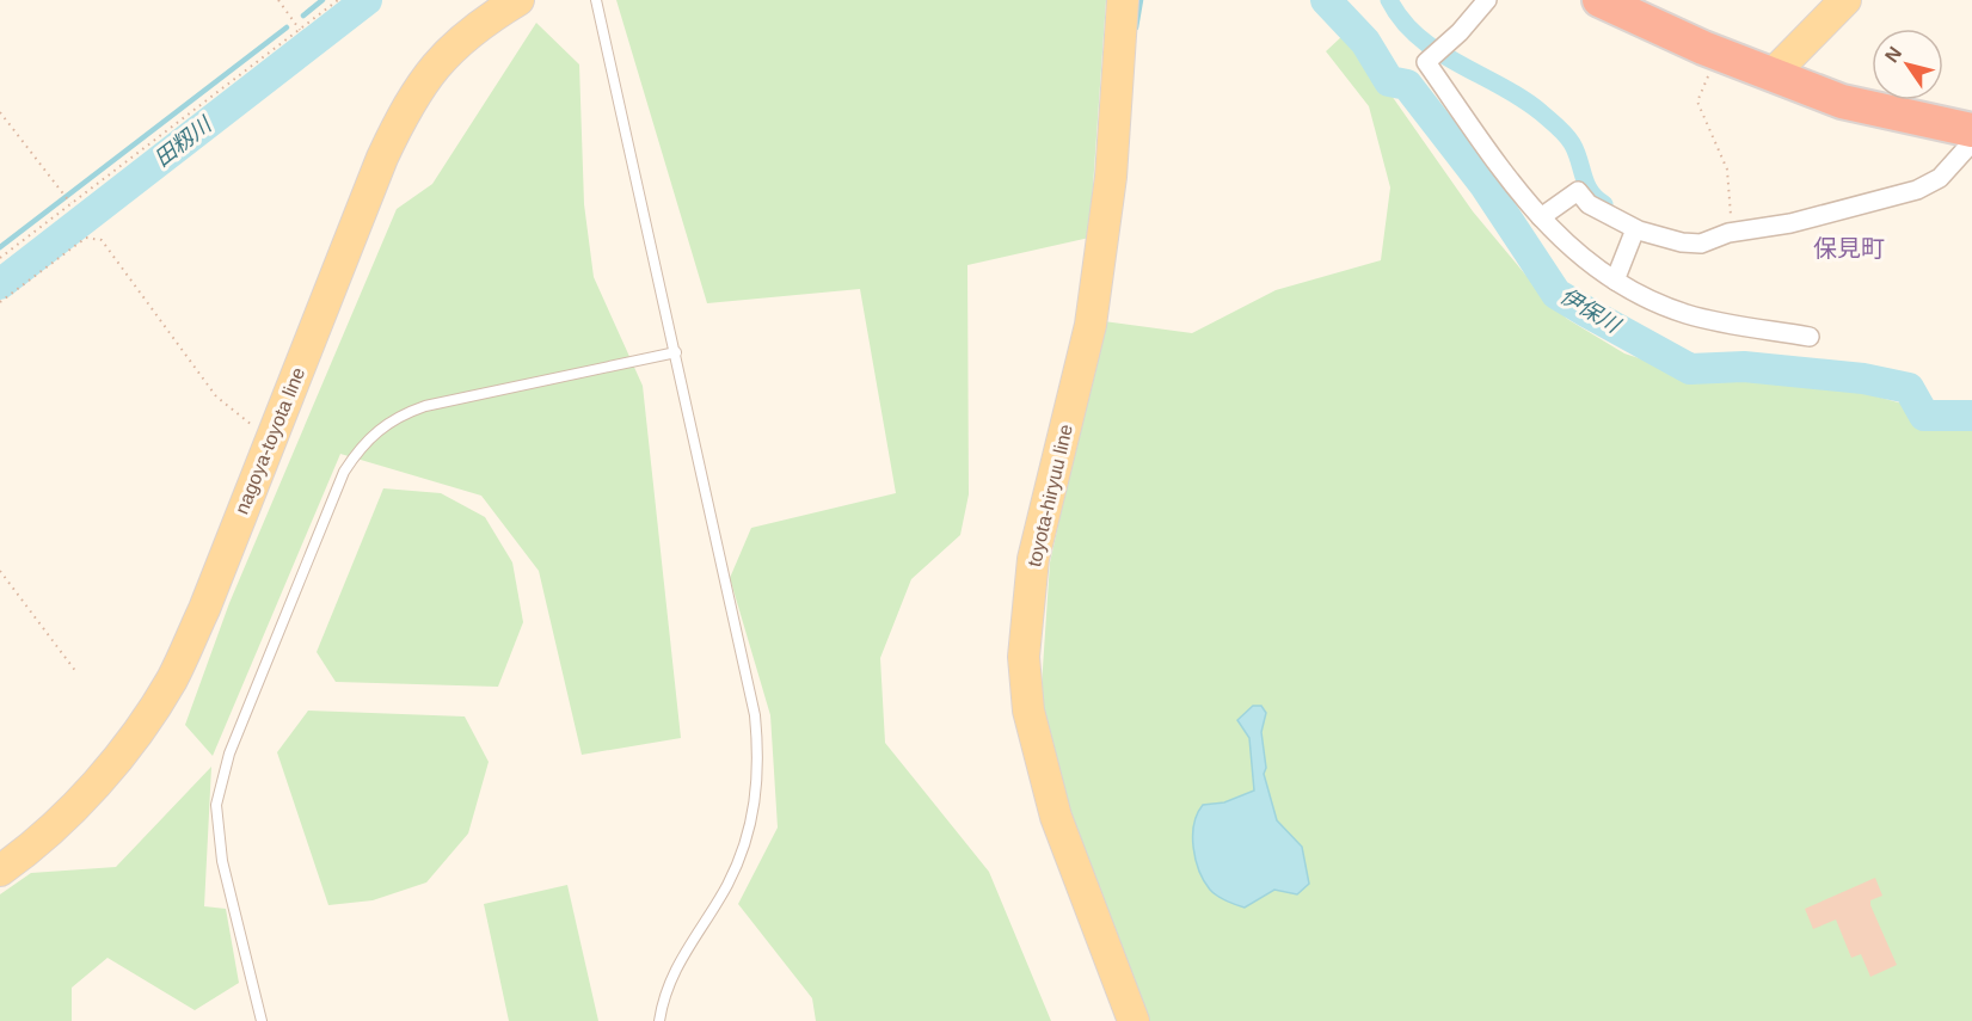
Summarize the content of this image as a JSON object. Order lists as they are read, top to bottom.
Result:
{
  "streets": {
    "main road": ["nagoya-toyota line", "toyota-hiryuu line"]
  },
  "districts": ["保見町"],
  "water": ["田籾川", "伊保川"],
  "north": "top left"
}
